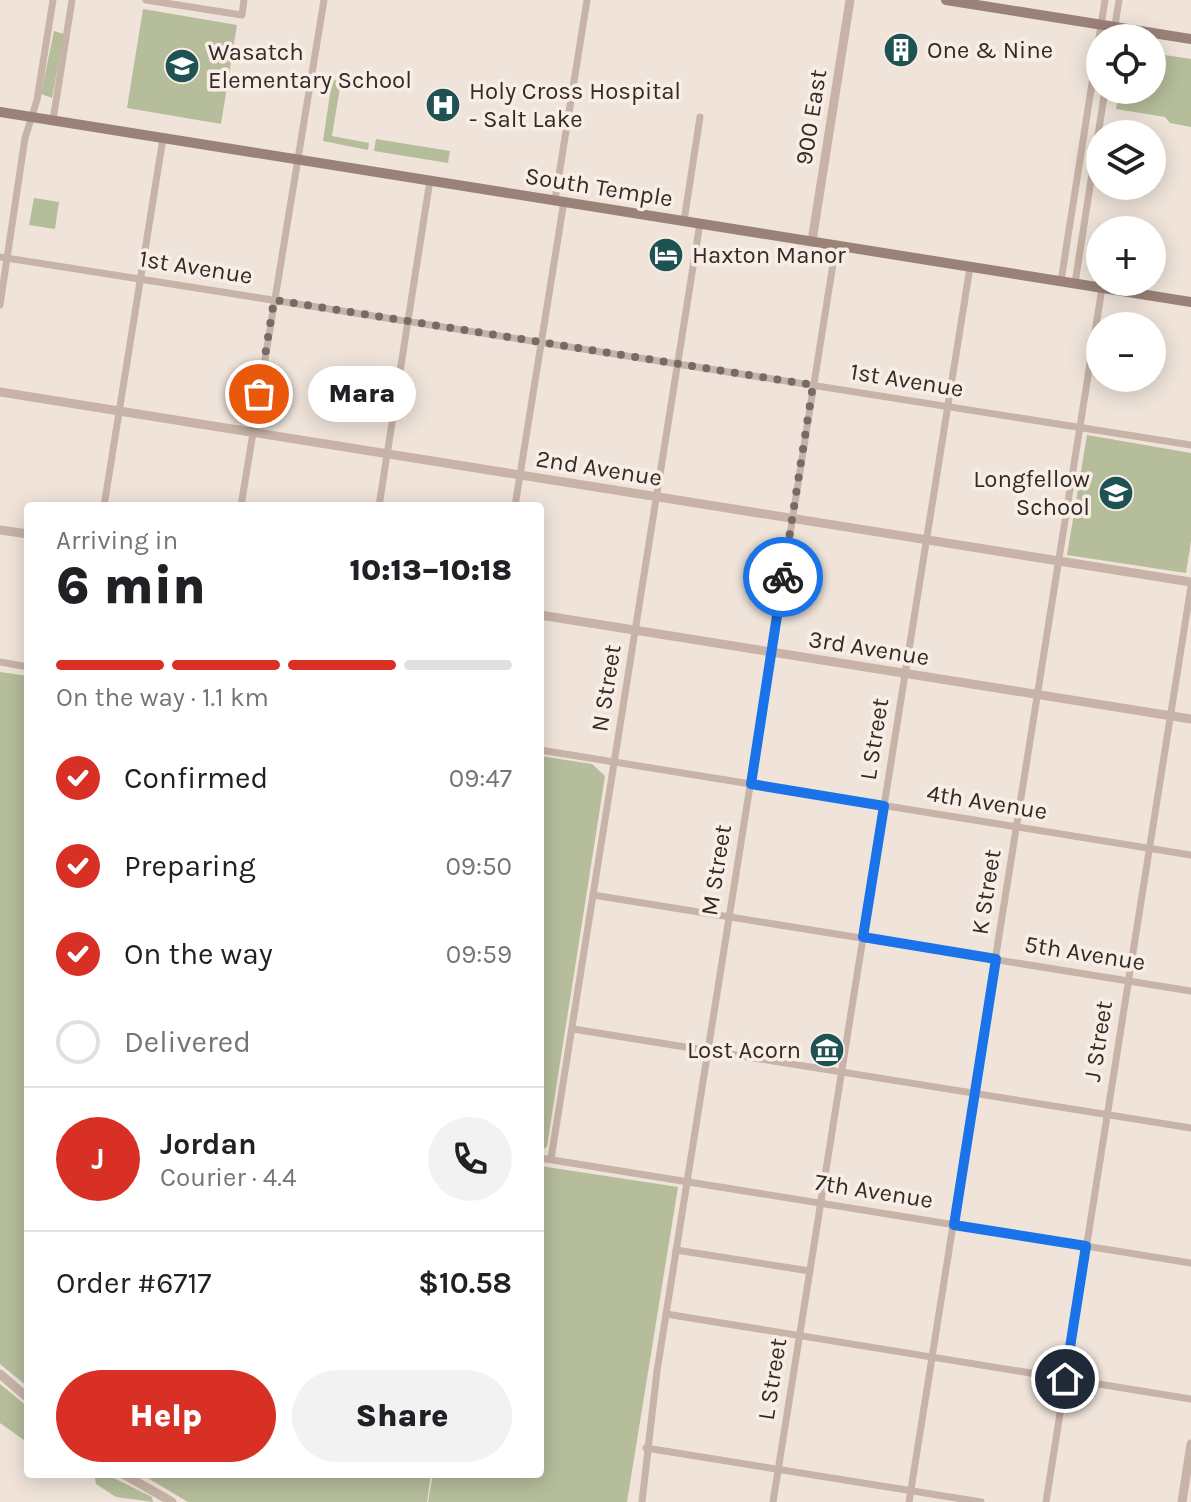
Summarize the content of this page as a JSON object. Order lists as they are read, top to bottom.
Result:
{
  "streets": {
    "main road": ["South Temple"],
    "street": [
      "900 East",
      "1st Avenue",
      "2nd Avenue",
      "3rd Avenue",
      "N Street",
      "L Street",
      "4th Avenue",
      "M Street",
      "K Street",
      "5th Avenue",
      "J Street",
      "7th Avenue"
    ]
  },
  "crossings": [
    ["900 East", "South Temple"],
    ["South Temple", "N Street"],
    ["South Temple", "L Street"],
    ["South Temple", "M Street"],
    ["1st Avenue", "N Street"],
    ["1st Avenue", "L Street"],
    ["1st Avenue", "M Street"],
    ["1st Avenue", "K Street"],
    ["2nd Avenue", "N Street"],
    ["2nd Avenue", "L Street"],
    ["2nd Avenue", "M Street"],
    ["2nd Avenue", "K Street"],
    ["2nd Avenue", "J Street"],
    ["3rd Avenue", "N Street"],
    ["3rd Avenue", "L Street"],
    ["3rd Avenue", "M Street"],
    ["3rd Avenue", "K Street"],
    ["3rd Avenue", "J Street"],
    ["N Street", "4th Avenue"],
    ["N Street", "5th Avenue"],
    ["N Street", "7th Avenue"],
    ["L Street", "4th Avenue"],
    ["L Street", "5th Avenue"],
    ["L Street", "7th Avenue"],
    ["4th Avenue", "M Street"],
    ["4th Avenue", "K Street"],
    ["4th Avenue", "J Street"],
    ["M Street", "5th Avenue"],
    ["M Street", "7th Avenue"],
    ["K Street", "5th Avenue"],
    ["K Street", "7th Avenue"],
    ["5th Avenue", "J Street"],
    ["J Street", "7th Avenue"]
  ],
  "places": {
    "building": ["One & Nine"],
    "school or university": ["Wasatch Elementary School", "Longfellow School"],
    "hospital": ["Holy Cross Hospital - Salt Lake"],
    "hotel": ["Haxton Manor"],
    "other": ["Mara"],
    "museum": ["Lost Acorn"]
  },
  "page": {
    "map_buttons": ["+", "−"],
    "bubble": "Mara",
    "heading": ["6 min", "Arriving in", "10:13–10:18"],
    "panel": [
      "Jordan",
      "Courier · 4.4",
      "Order #6717",
      "$10.58"
    ],
    "bar": "On the way · 1.1 km",
    "list": [
      ["Confirmed", "09:47"],
      ["Preparing", "09:50"],
      ["On the way", "09:59"],
      "Delivered"
    ],
    "round": "J",
    "buttons": ["Help", "Share"]
  }
}
